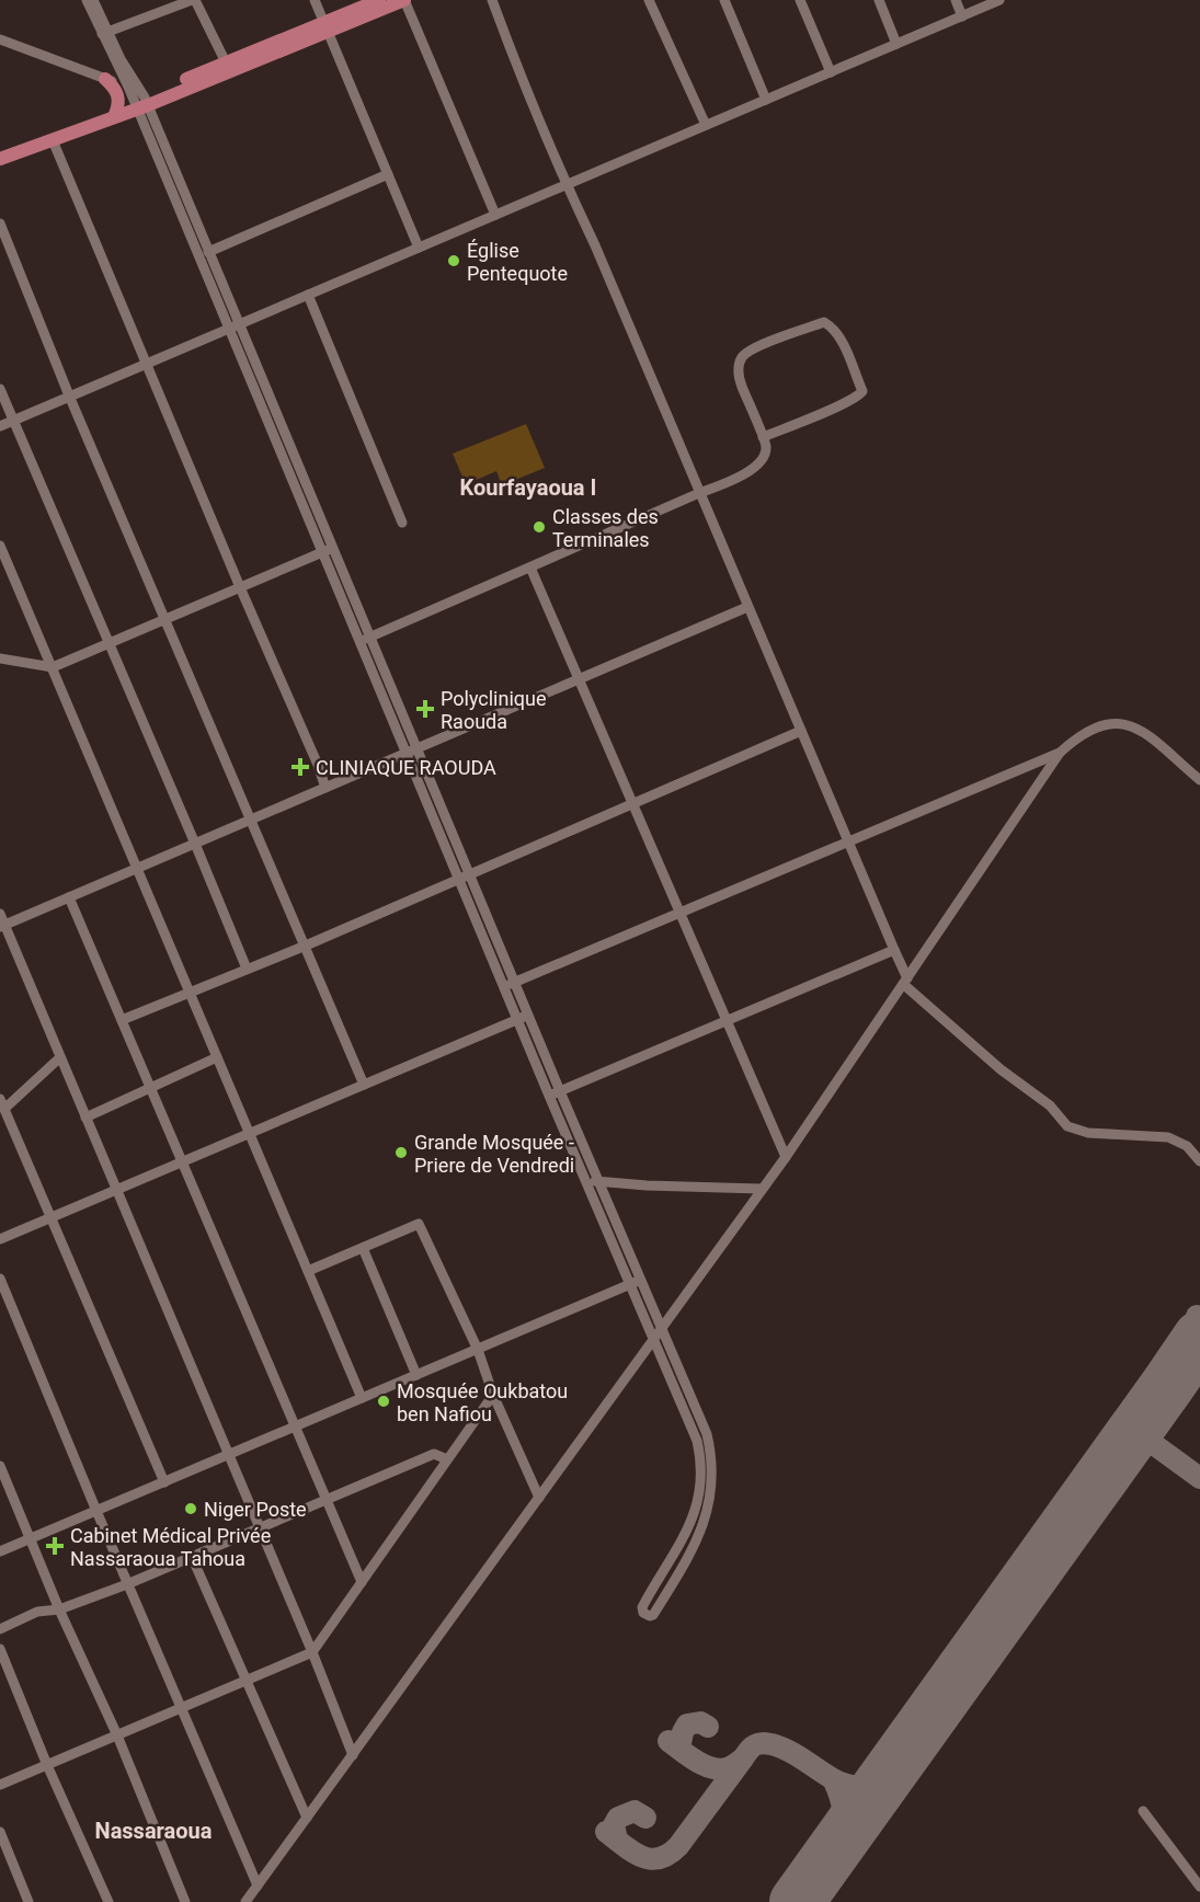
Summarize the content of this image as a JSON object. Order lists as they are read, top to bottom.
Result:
{
  "districts": ["Kourfayaoua I", "Nassaraoua"],
  "places": {
    "other": [
      "Église Pentequote",
      "Classes des Terminales",
      "Grande Mosquée - Priere de Vendredi",
      "Mosquée Oukbatou ben Nafiou",
      "Niger Poste"
    ],
    "health": ["Polyclinique Raouda", "CLINIAQUE RAOUDA", "Cabinet Médical Privée Nassaraoua Tahoua"]
  }
}
